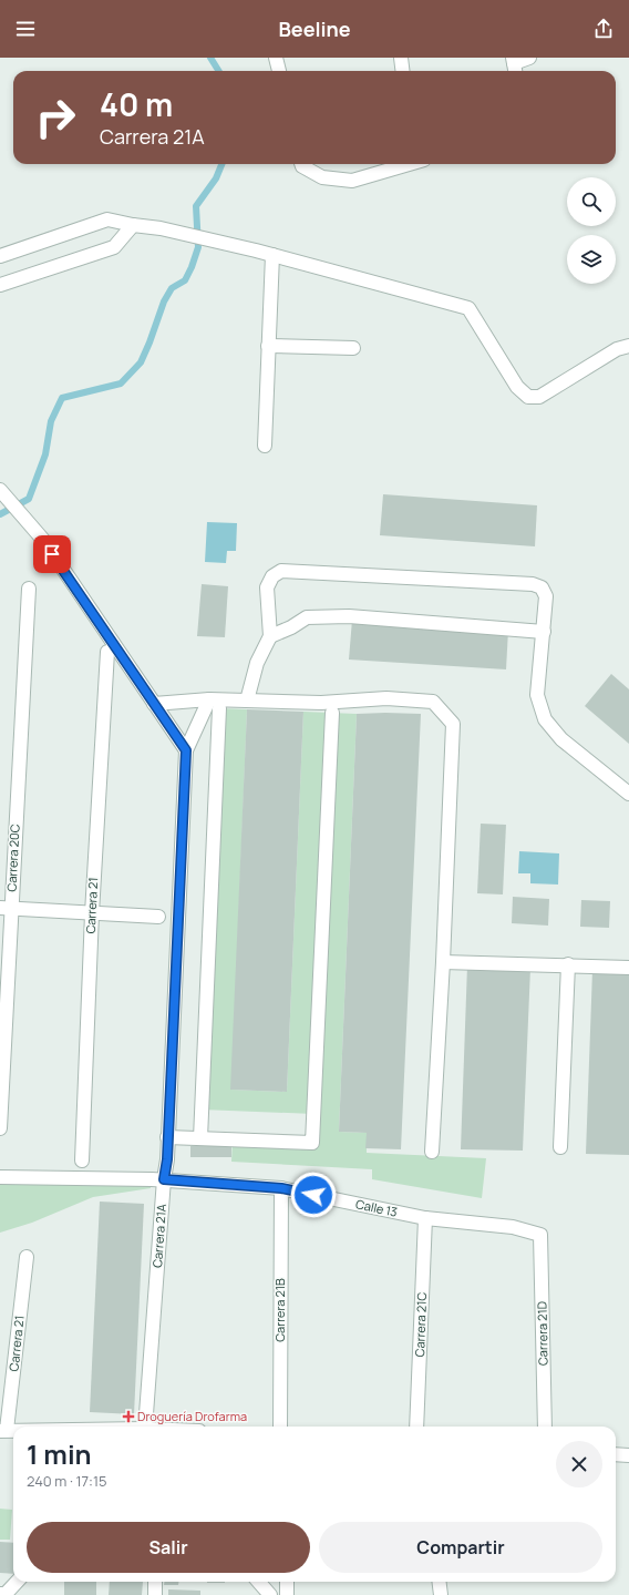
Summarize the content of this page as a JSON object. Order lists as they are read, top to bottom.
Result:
{
  "streets": {
    "street": [
      "Carrera 20C",
      "Carrera 21",
      "Calle 13",
      "Carrera 21A",
      "Carrera 21B",
      "Carrera 21C",
      "Carrera 21D"
    ]
  },
  "crossings": [
    ["Calle 13", "Carrera 21A"],
    ["Calle 13", "Carrera 21B"],
    ["Calle 13", "Carrera 21C"],
    ["Calle 13", "Carrera 21D"]
  ],
  "places": {
    "health": ["Droguería Drofarma"]
  },
  "page": {
    "header": "Beeline",
    "turn": ["40 m", "Carrera 21A"],
    "heading": ["1 min", "240 m · 17:15"],
    "buttons": ["Salir", "Compartir"]
  }
}
